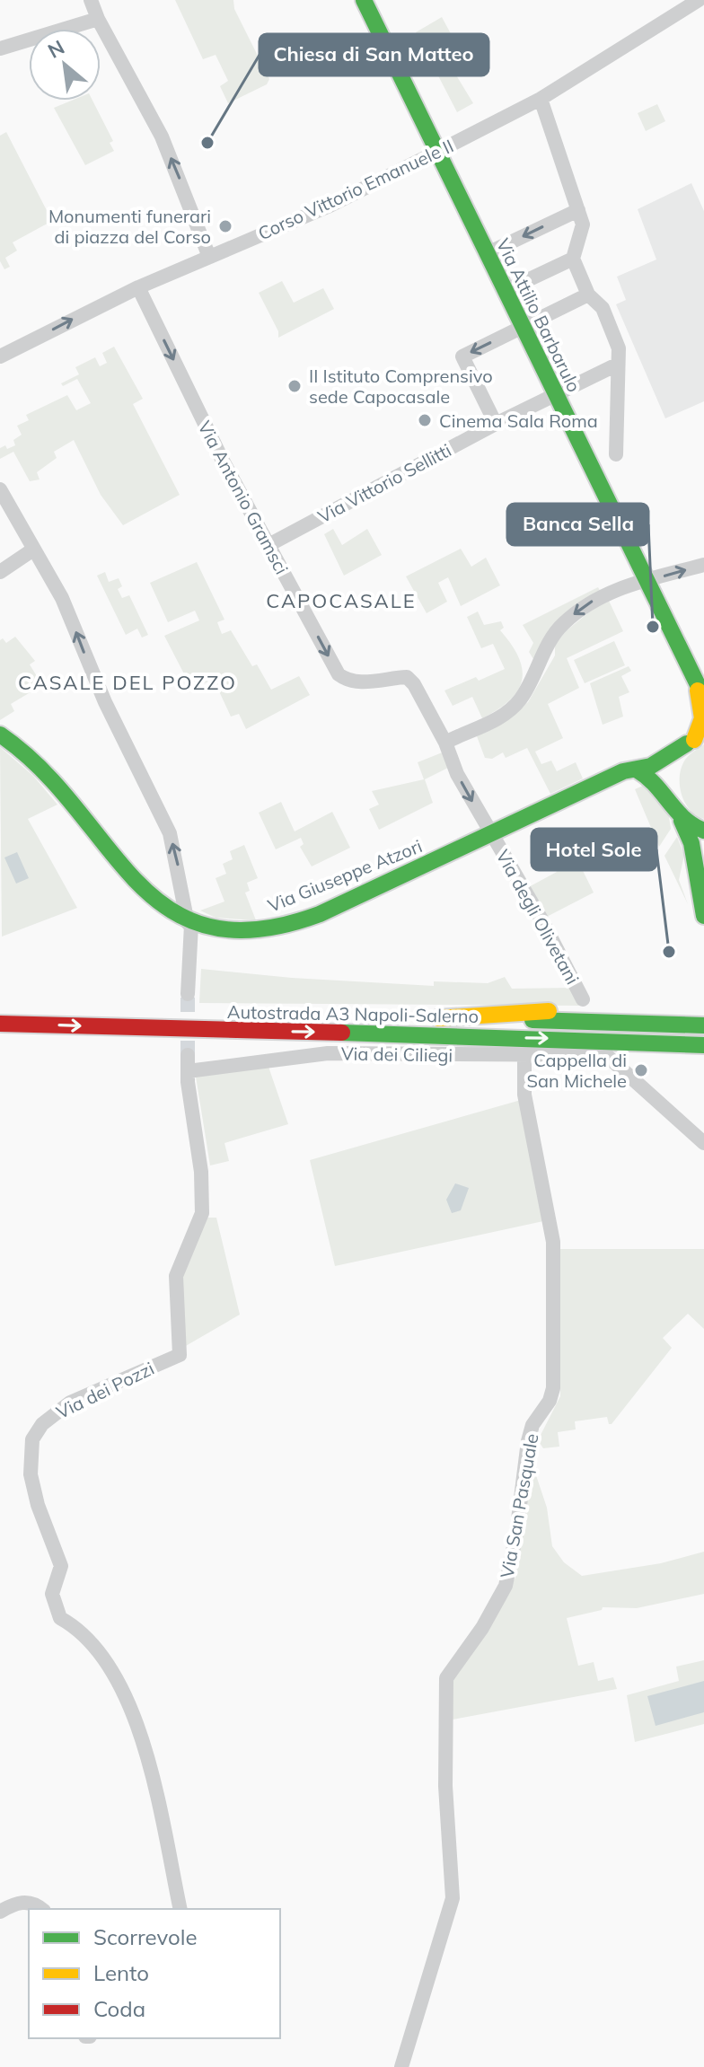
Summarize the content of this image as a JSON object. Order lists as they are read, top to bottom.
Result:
{
  "streets": {
    "main road": ["Via Attilio Barbarulo", "Via Giuseppe Atzori", "Autostrada A3 Napoli-Salerno"],
    "street": [
      "Corso Vittorio Emanuele II",
      "Via Vittorio Sellitti",
      "Via Antonio Gramsci",
      "Via degli Olivetani",
      "Via dei Ciliegi",
      "Via dei Pozzi",
      "Via San Pasquale"
    ]
  },
  "crossings": [
    ["Corso Vittorio Emanuele II", "Via Attilio Barbarulo"],
    ["Corso Vittorio Emanuele II", "Via Antonio Gramsci"],
    ["Via Attilio Barbarulo", "Via Vittorio Sellitti"],
    ["Via Attilio Barbarulo", "Via Giuseppe Atzori"],
    ["Via Vittorio Sellitti", "Via Antonio Gramsci"],
    ["Via Antonio Gramsci", "Via Giuseppe Atzori"],
    ["Via Antonio Gramsci", "Via degli Olivetani"],
    ["Via Giuseppe Atzori", "Via degli Olivetani"],
    ["Autostrada A3 Napoli-Salerno", "Via dei Ciliegi"],
    ["Via dei Ciliegi", "Via dei Pozzi"],
    ["Via dei Ciliegi", "Via San Pasquale"]
  ],
  "one_way": ["Via Antonio Gramsci"],
  "districts": ["CAPOCASALE", "CASALE DEL POZZO"],
  "places": [
    "Chiesa di San Matteo",
    "Monumenti funerari di piazza del Corso",
    "II Istituto Comprensivo sede Capocasale",
    "Cinema Sala Roma",
    "Banca Sella",
    "Hotel Sole",
    "Cappella di San Michele"
  ],
  "legend": ["Scorrevole", "Lento", "Coda"],
  "north": "top left"
}
